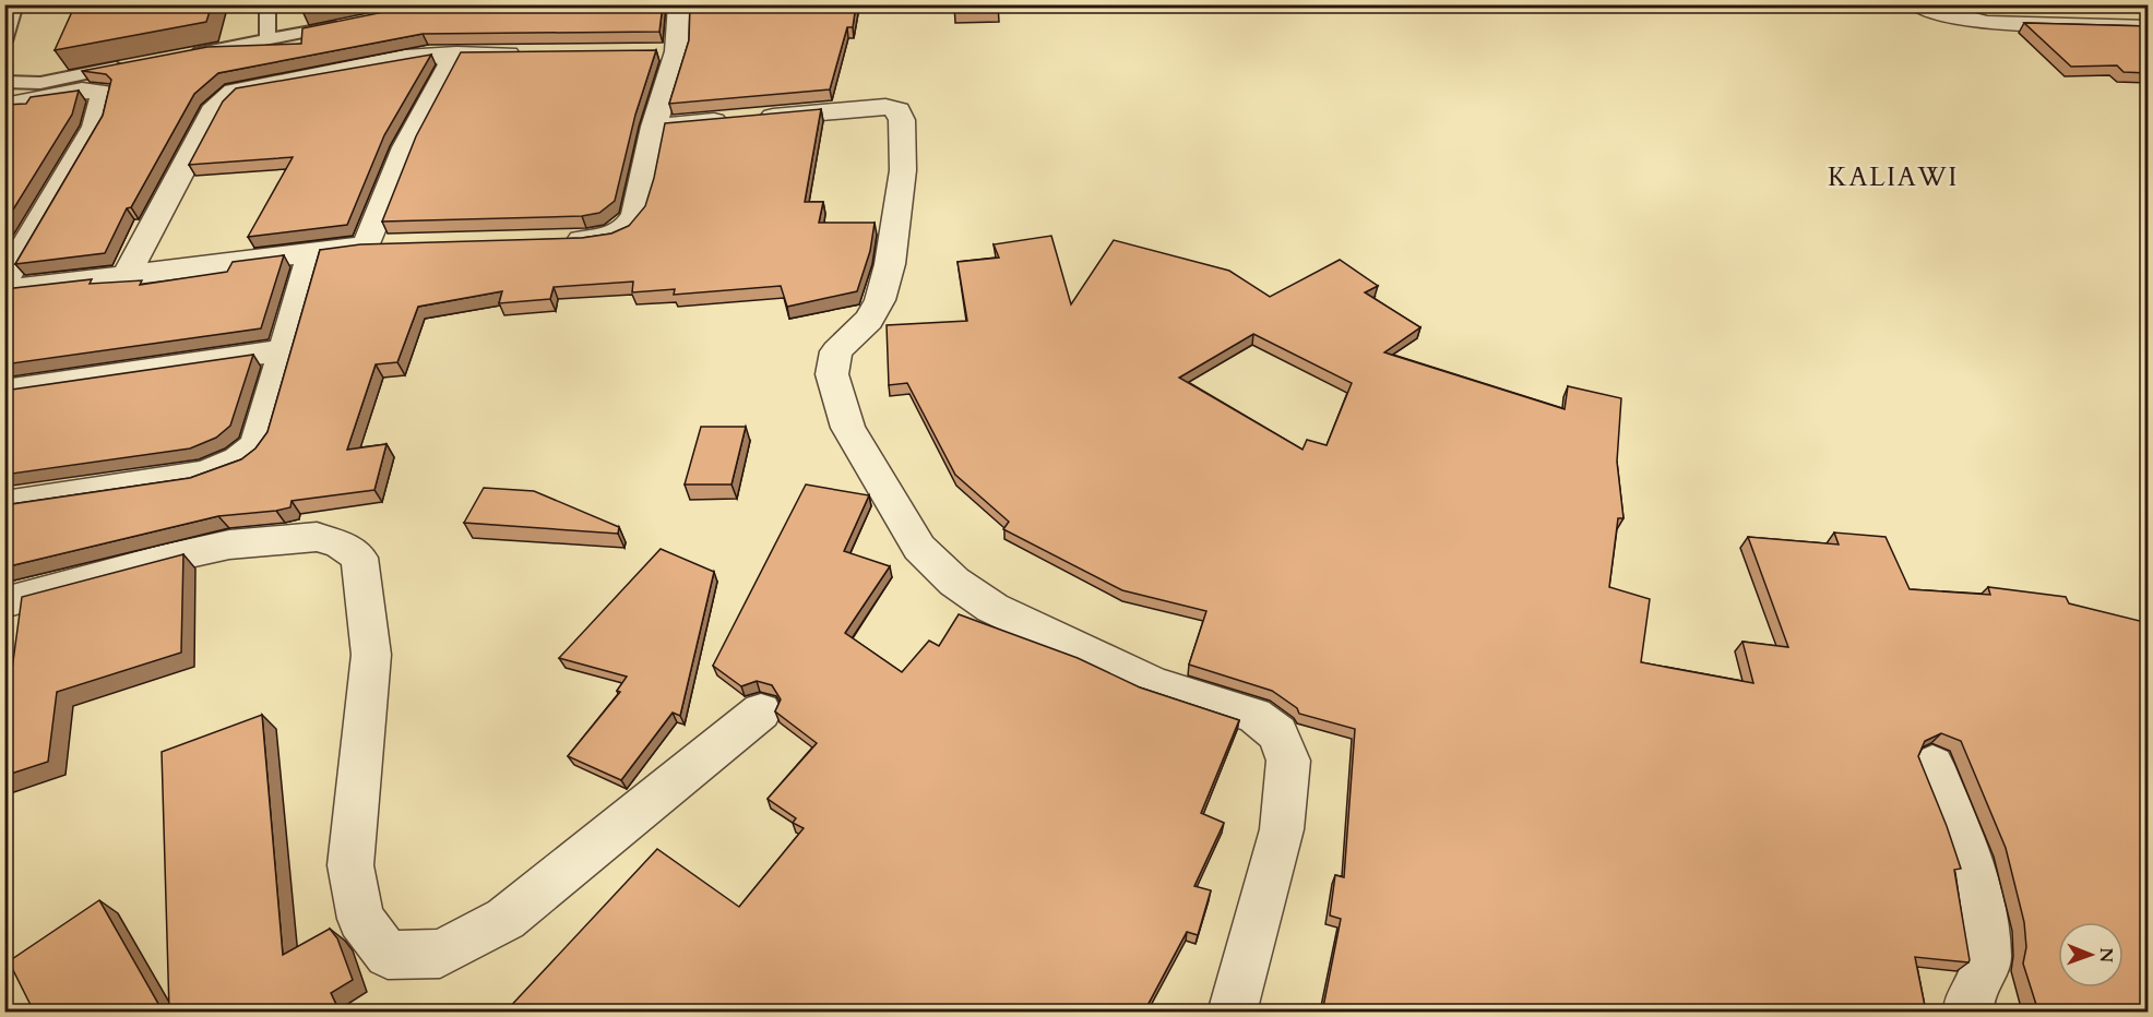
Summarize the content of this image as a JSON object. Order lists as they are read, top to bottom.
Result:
{
  "districts": ["KALIAWI"],
  "north": "right"
}
